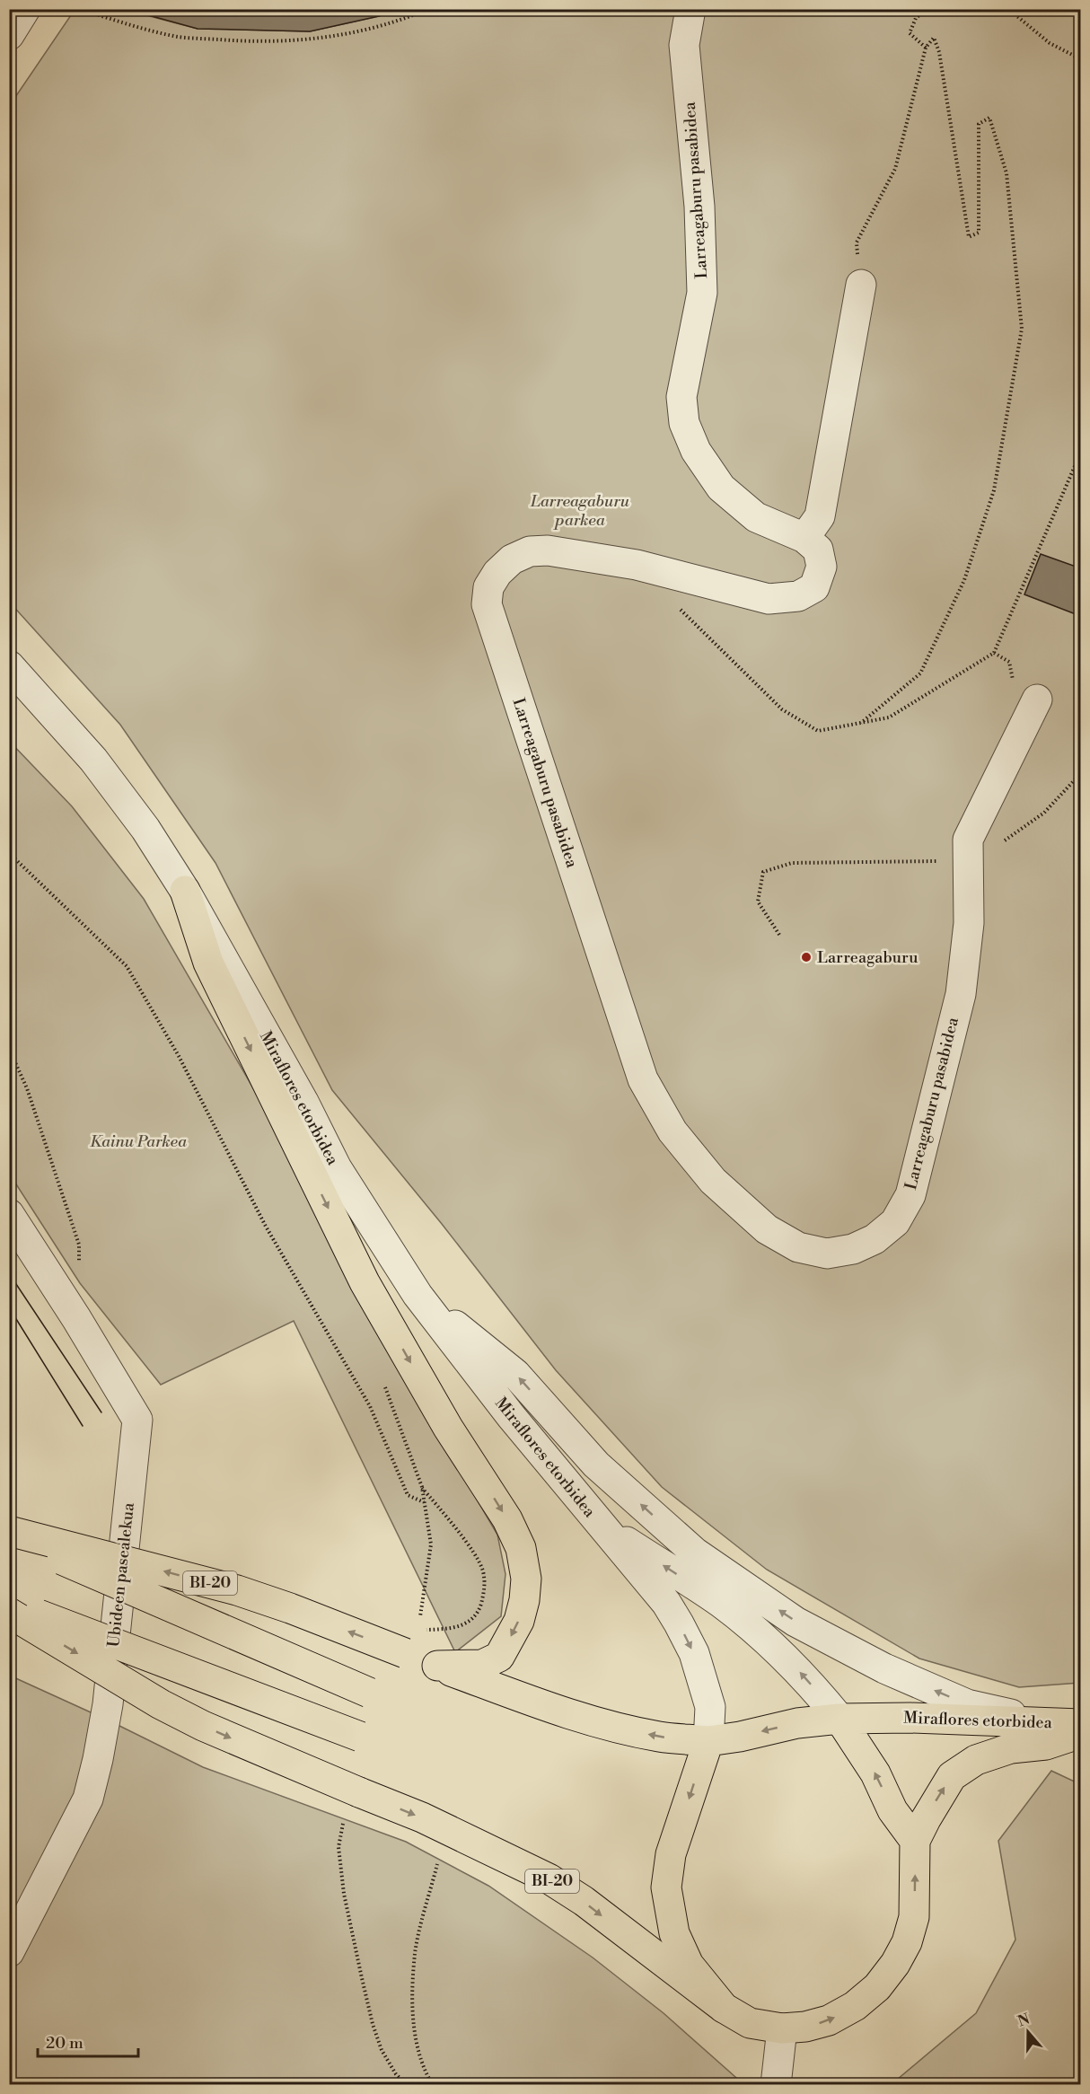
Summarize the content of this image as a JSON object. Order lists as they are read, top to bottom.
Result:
{
  "streets": {
    "main road": ["Miraflores etorbidea", "BI-20"],
    "street": ["Larreagaburu pasabidea", "Ubideen pasealekua"]
  },
  "crossings": [
    ["Miraflores etorbidea", "BI-20"]
  ],
  "parks": ["Larreagaburu parkea", "Kainu Parkea"],
  "places": ["Larreagaburu"],
  "scale_bar": "20 m",
  "north": "top"
}
